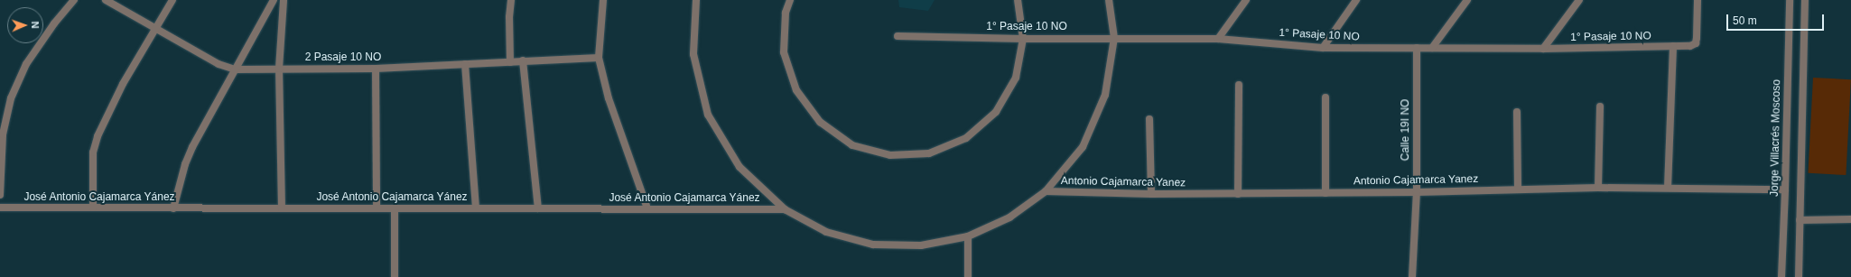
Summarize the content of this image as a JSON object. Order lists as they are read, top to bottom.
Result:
{
  "streets": {
    "street": [
      "1° Pasaje 10 NO",
      "2 Pasaje 10 NO",
      "Calle 19I NO",
      "Jorge Villacrés Moscoso",
      "Antonio Cajamarca Yanez",
      "José Antonio Cajamarca Yánez"
    ]
  },
  "crossings": [
    ["1° Pasaje 10 NO", "Calle 19I NO"],
    ["Calle 19I NO", "Antonio Cajamarca Yanez"],
    ["Jorge Villacrés Moscoso", "Antonio Cajamarca Yanez"]
  ],
  "scale_bar": "50 m",
  "north": "right"
}
